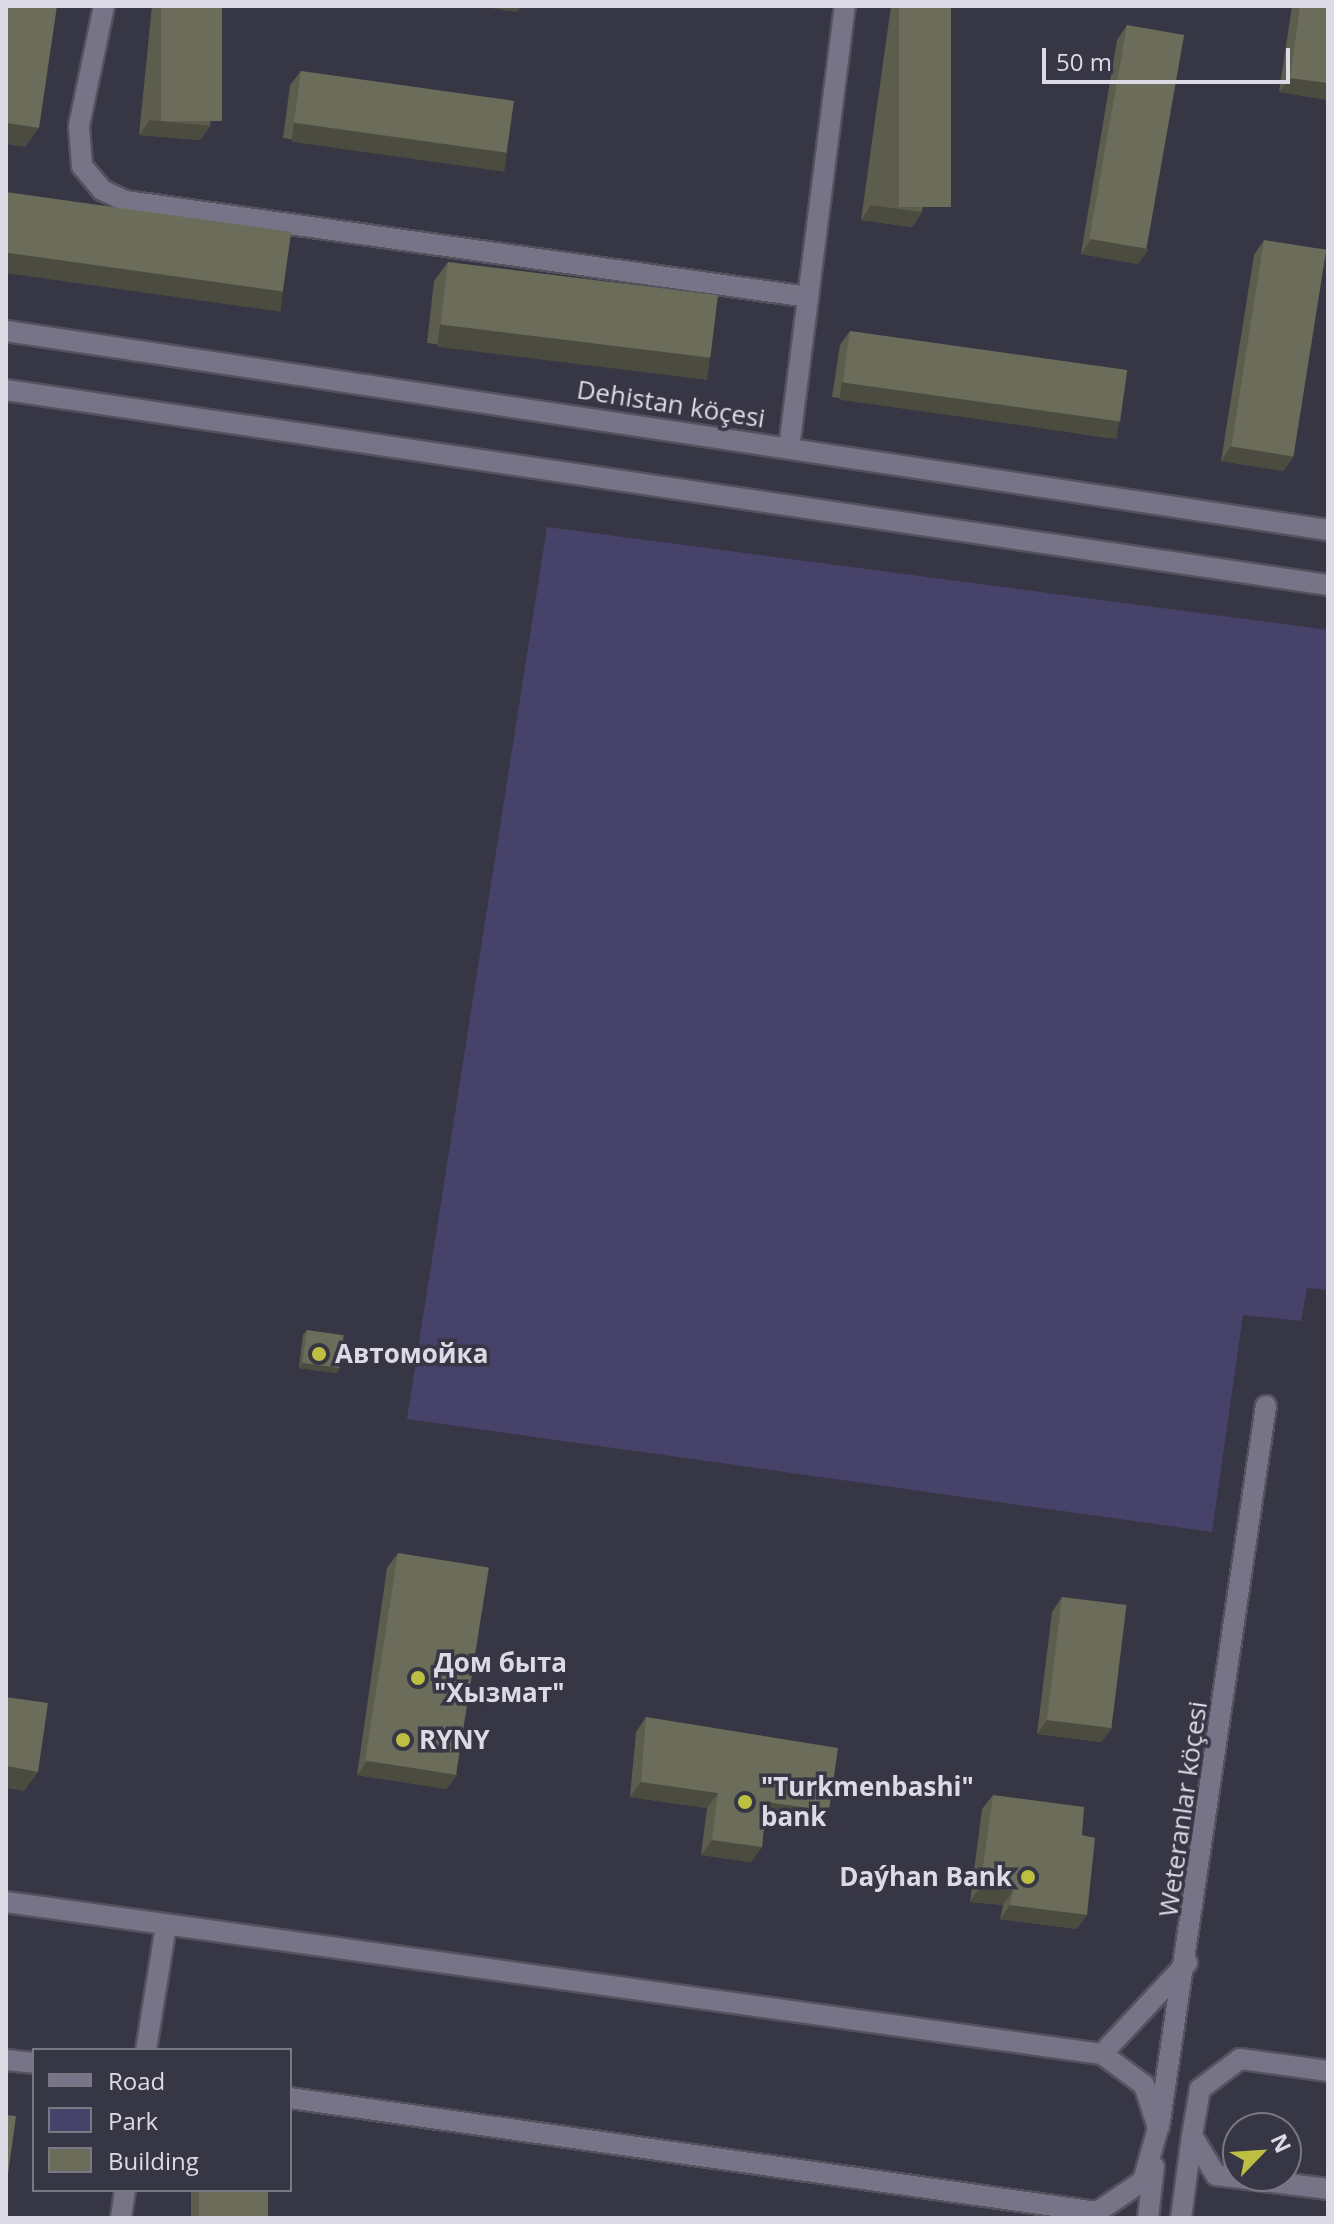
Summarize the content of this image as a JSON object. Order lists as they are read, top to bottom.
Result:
{
  "streets": {
    "street": ["Dehistan köçesi", "Weteranlar köçesi"]
  },
  "places": [
    "Автомойка",
    "Дом быта \"Хызмат\"",
    "RYNY",
    "\"Turkmenbashi\" bank",
    "Daýhan Bank"
  ],
  "legend": ["Road", "Park", "Building"],
  "scale_bar": "50 m",
  "north": "top right"
}
